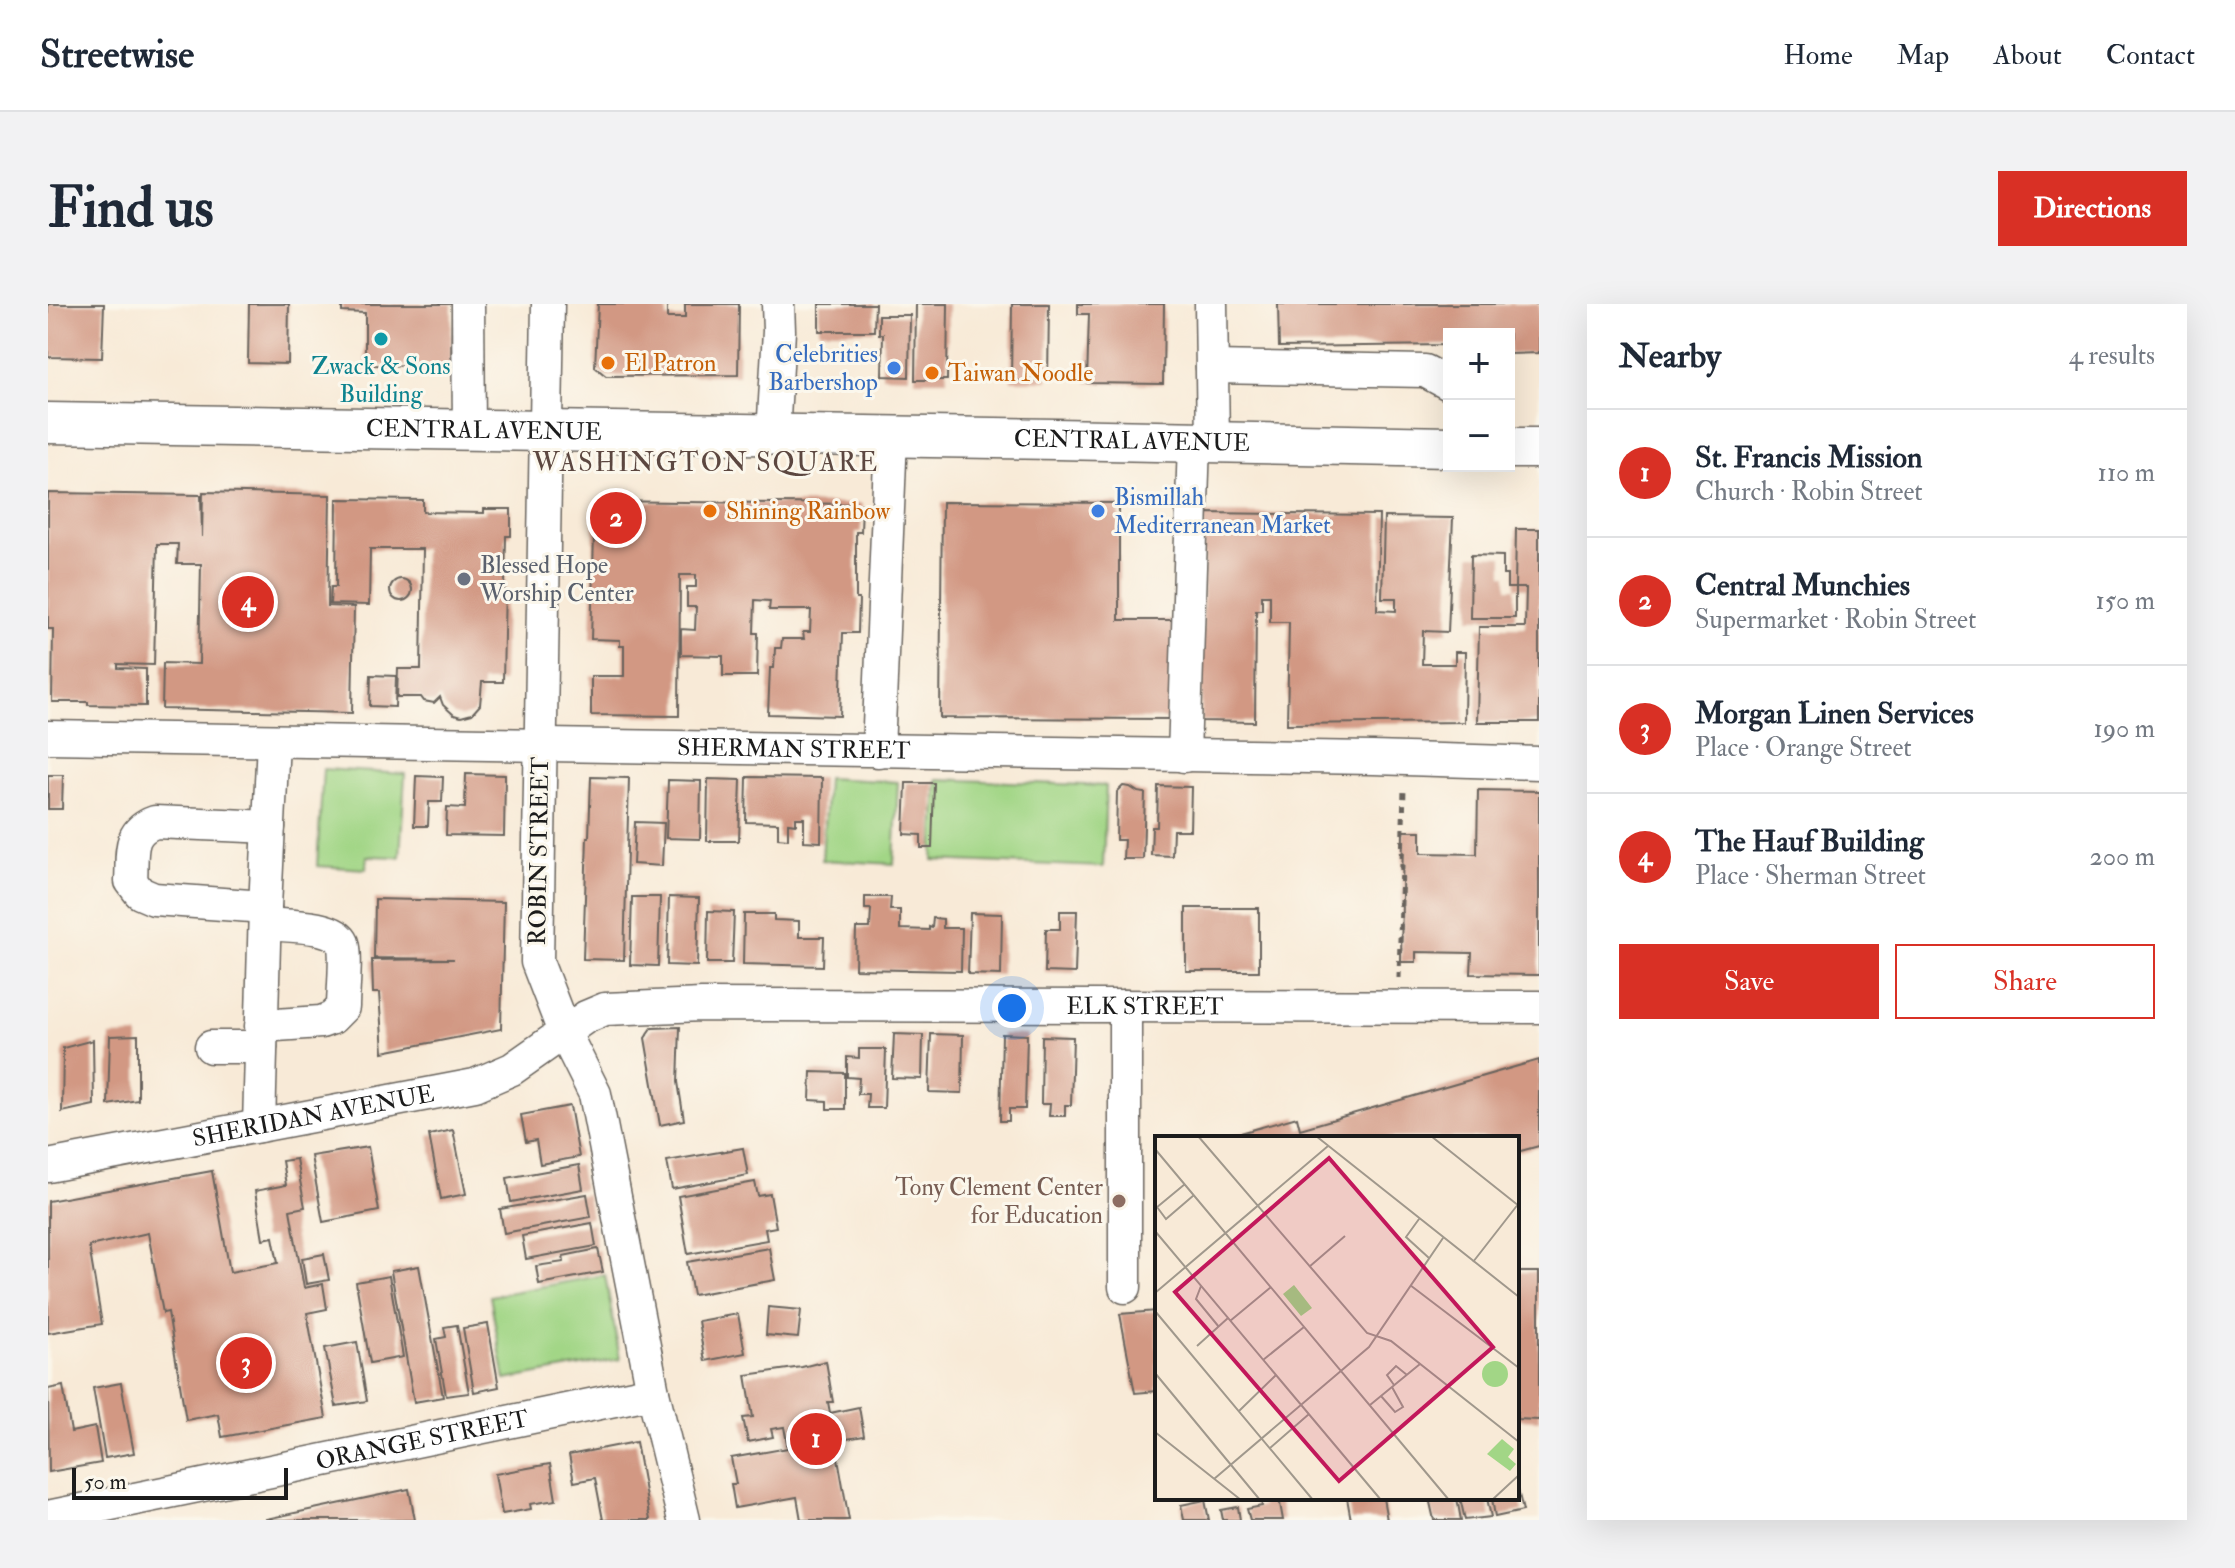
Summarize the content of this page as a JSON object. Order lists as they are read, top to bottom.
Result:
{
  "streets": {
    "main road": ["CENTRAL AVENUE"],
    "street": [
      "SHERMAN STREET",
      "ROBIN STREET",
      "ELK STREET",
      "SHERIDAN AVENUE",
      "ORANGE STREET"
    ]
  },
  "crossings": [
    ["CENTRAL AVENUE", "ROBIN STREET"],
    ["SHERMAN STREET", "ROBIN STREET"],
    ["ROBIN STREET", "ELK STREET"],
    ["ROBIN STREET", "SHERIDAN AVENUE"],
    ["ROBIN STREET", "ORANGE STREET"],
    ["ELK STREET", "SHERIDAN AVENUE"]
  ],
  "districts": ["WASHINGTON SQUARE"],
  "places": [
    "Zwack & Sons Building",
    "El Patron",
    "Celebrities Barbershop",
    "Taiwan Noodle",
    "Shining Rainbow",
    "Bismillah Mediterranean Market",
    "Blessed Hope Worship Center",
    "Tony Clement Center for Education"
  ],
  "scale_bar": "50 m",
  "page": {
    "header": "Streetwise",
    "nav": [
      "Home",
      "Map",
      "About",
      "Contact"
    ],
    "buttons": [
      "Directions",
      ["Save", "Share"]
    ],
    "title": "Find us",
    "heading": ["Nearby", "4 results"],
    "map_buttons": ["+", "−"],
    "list": [
      {
        "mark": "1",
        "name": "St. Francis Mission",
        "note": "Church · Robin Street",
        "value": "110 m"
      },
      {
        "mark": "2",
        "name": "Central Munchies",
        "note": "Supermarket · Robin Street",
        "value": "150 m"
      },
      {
        "mark": "3",
        "name": "Morgan Linen Services",
        "note": "Place · Orange Street",
        "value": "190 m"
      },
      {
        "mark": "4",
        "name": "The Hauf Building",
        "note": "Place · Sherman Street",
        "value": "200 m"
      }
    ],
    "pins": [
      "2",
      "4",
      "3",
      "1"
    ],
    "scale": "50 m"
  }
}
